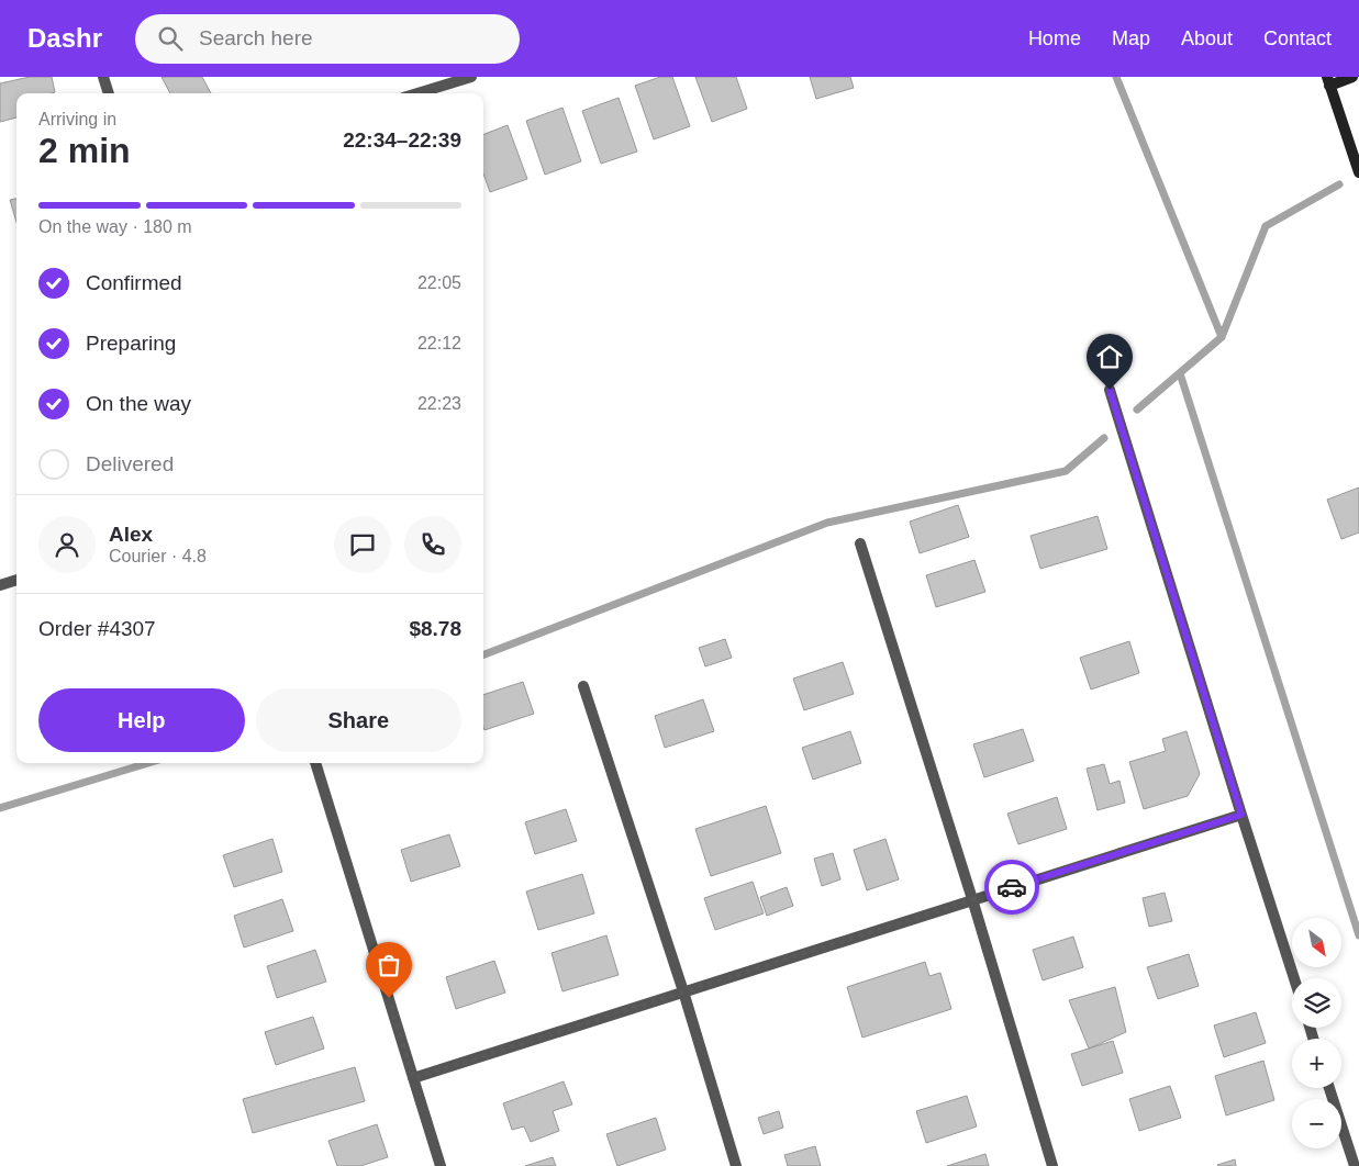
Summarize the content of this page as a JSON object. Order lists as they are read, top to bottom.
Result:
{
  "north": "bottom right",
  "page": {
    "header": "Dashr",
    "search": "Search here",
    "nav": [
      "Home",
      "Map",
      "About",
      "Contact"
    ],
    "heading": ["2 min", "Arriving in", "22:34–22:39"],
    "panel": [
      "Alex",
      "Courier · 4.8",
      "Order #4307",
      "$8.78"
    ],
    "bar": "On the way · 180 m",
    "list": [
      ["Confirmed", "22:05"],
      ["Preparing", "22:12"],
      ["On the way", "22:23"],
      "Delivered"
    ],
    "buttons": ["Help", "Share"],
    "map_buttons": ["+", "−"]
  }
}
